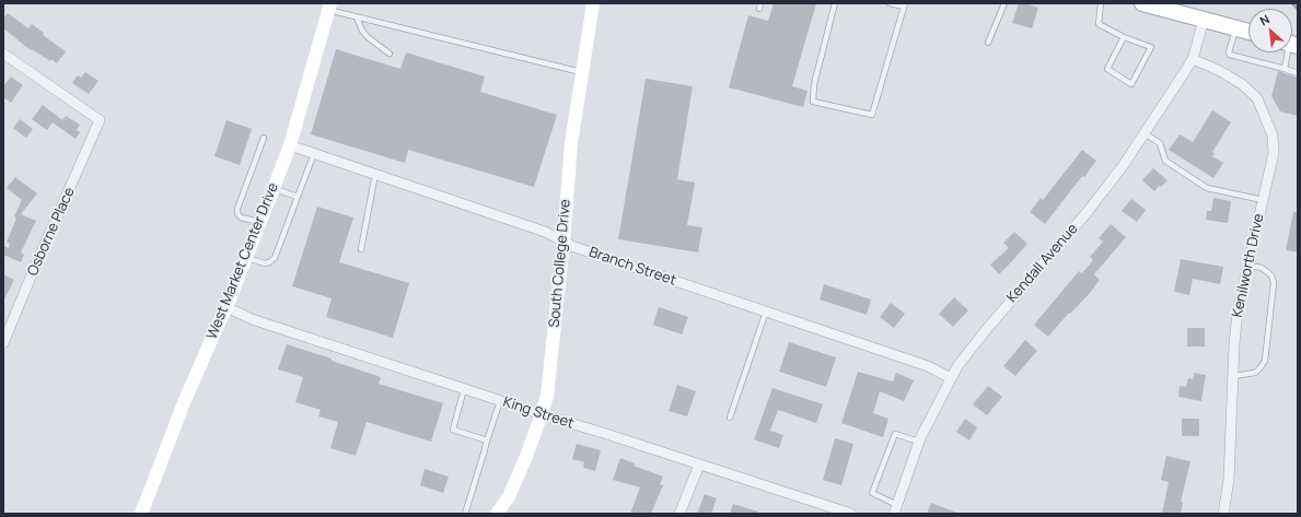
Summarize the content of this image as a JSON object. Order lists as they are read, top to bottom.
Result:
{
  "streets": {
    "main road": ["West Market Center Drive", "South College Drive"],
    "street": [
      "Osborne Place",
      "Kendall Avenue",
      "Kenilworth Drive",
      "Branch Street",
      "King Street"
    ]
  },
  "crossings": [
    ["West Market Center Drive", "Branch Street"],
    ["West Market Center Drive", "King Street"],
    ["South College Drive", "Branch Street"],
    ["South College Drive", "King Street"],
    ["Kendall Avenue", "Kenilworth Drive"],
    ["Kendall Avenue", "Branch Street"]
  ],
  "north": "top left"
}
